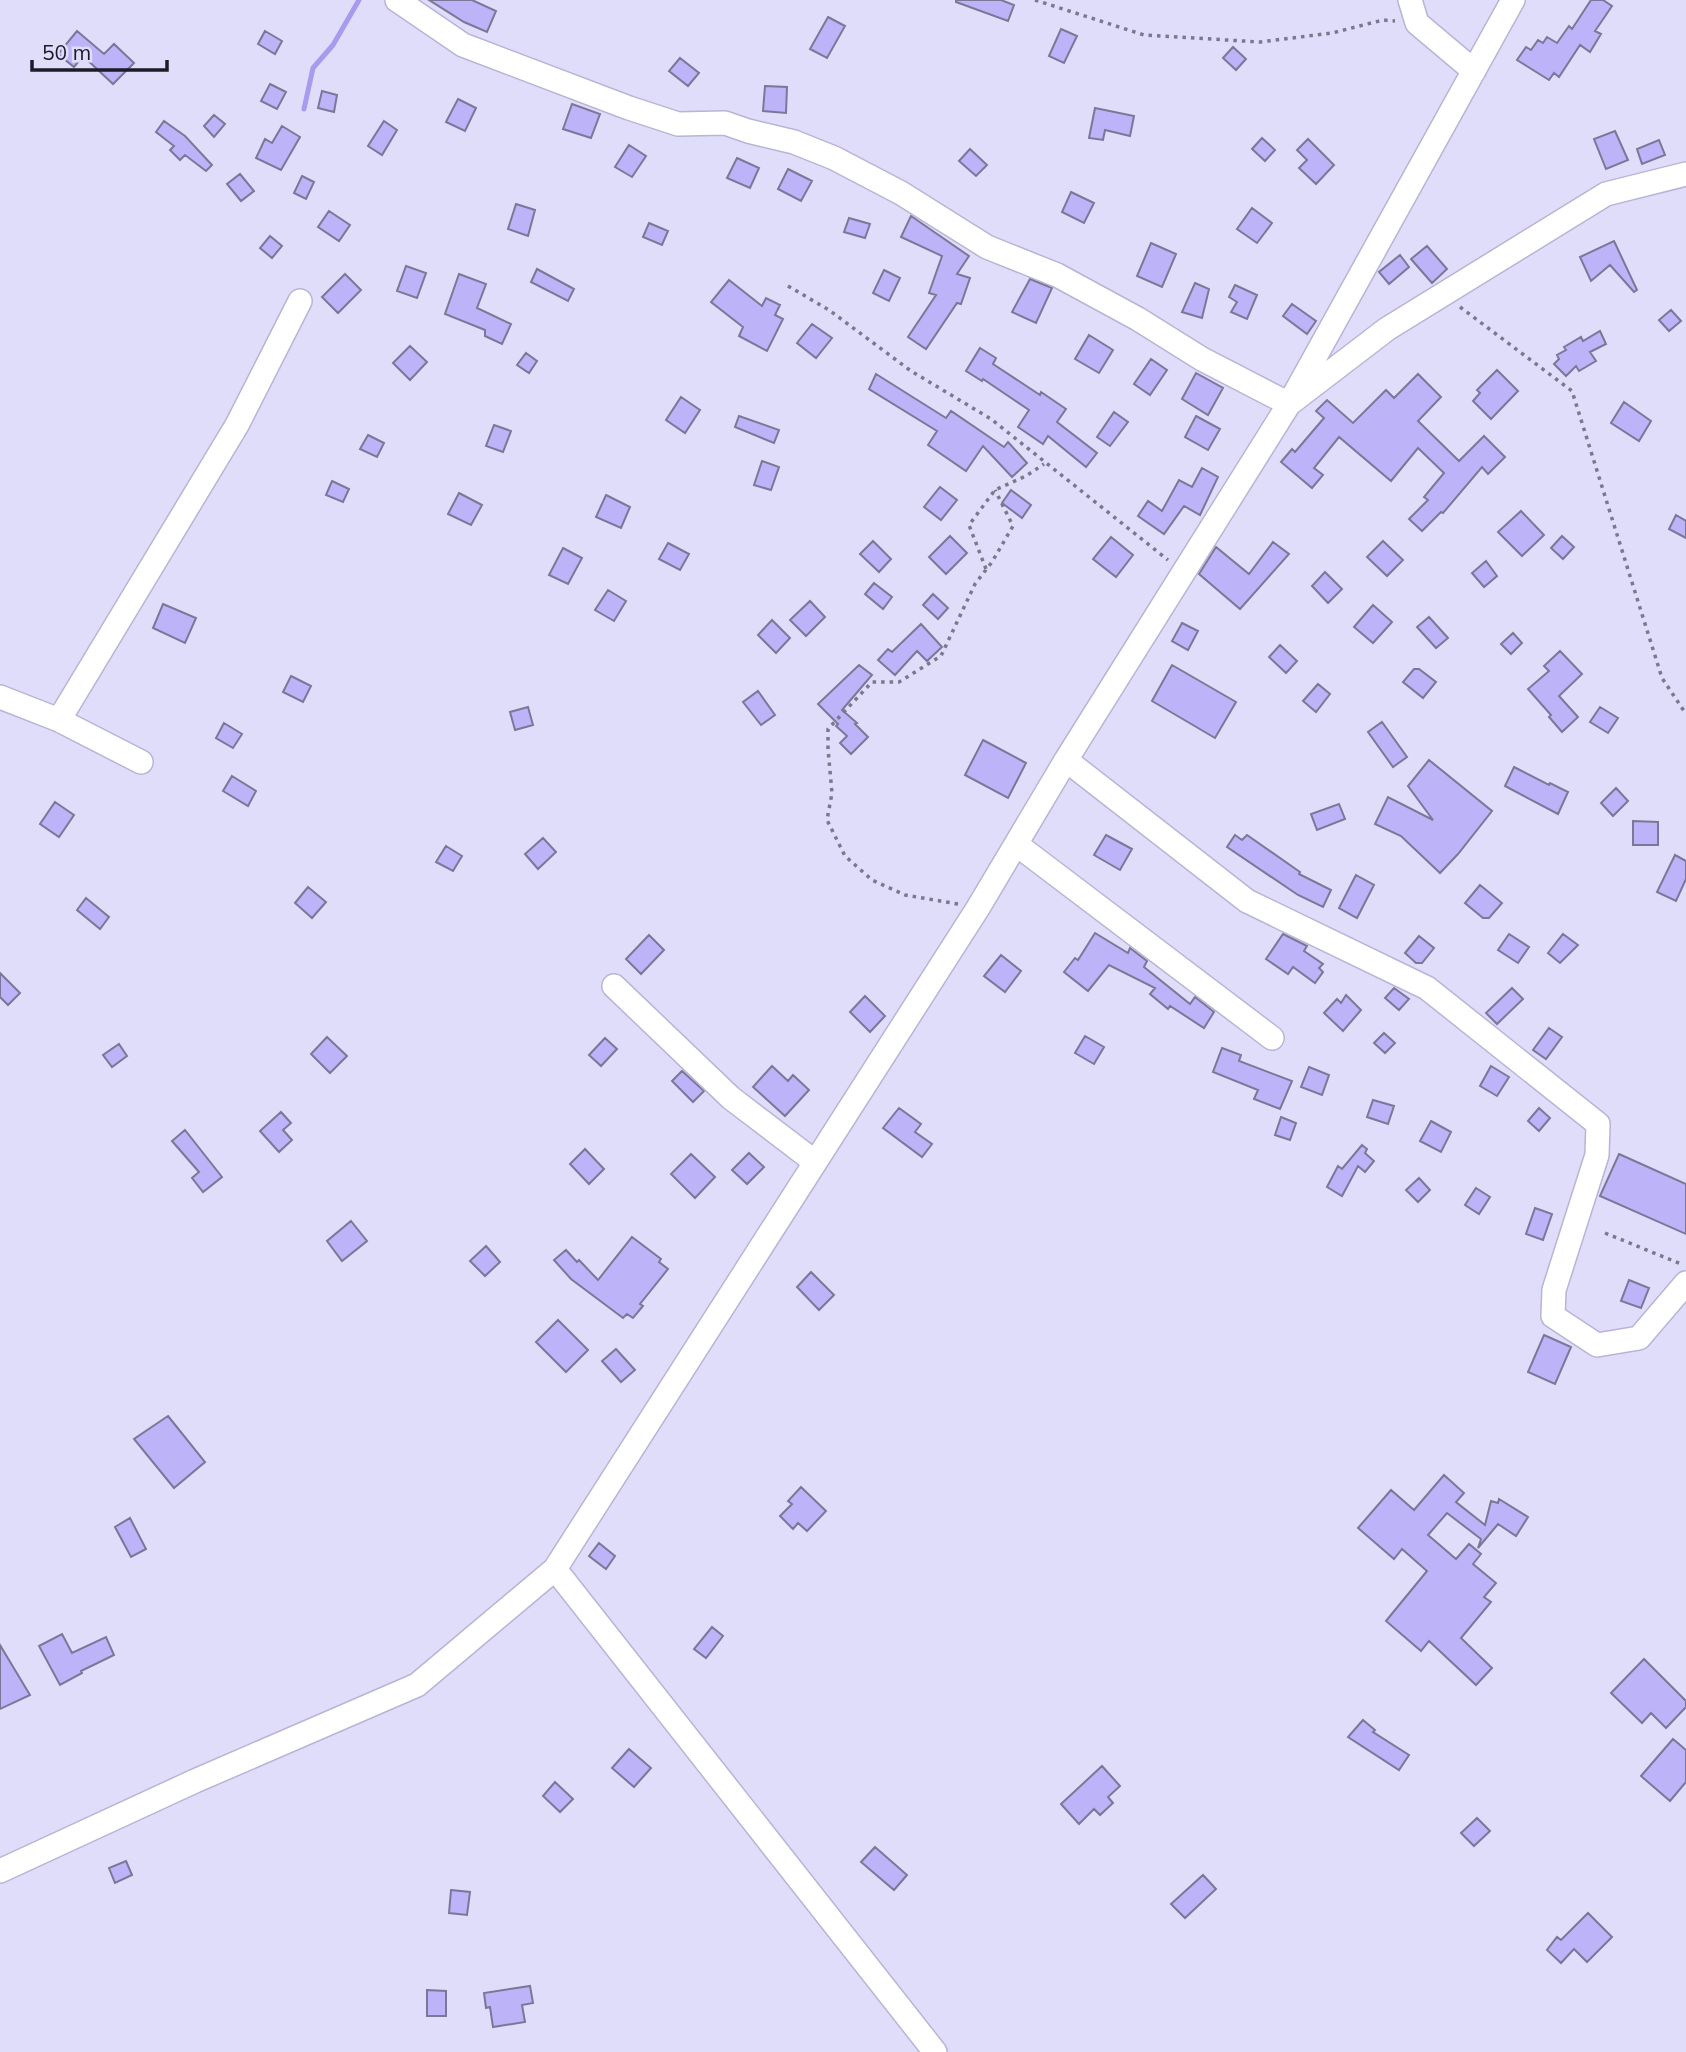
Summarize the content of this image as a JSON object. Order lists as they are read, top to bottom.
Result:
{
  "scale_bar": "50 m"
}
